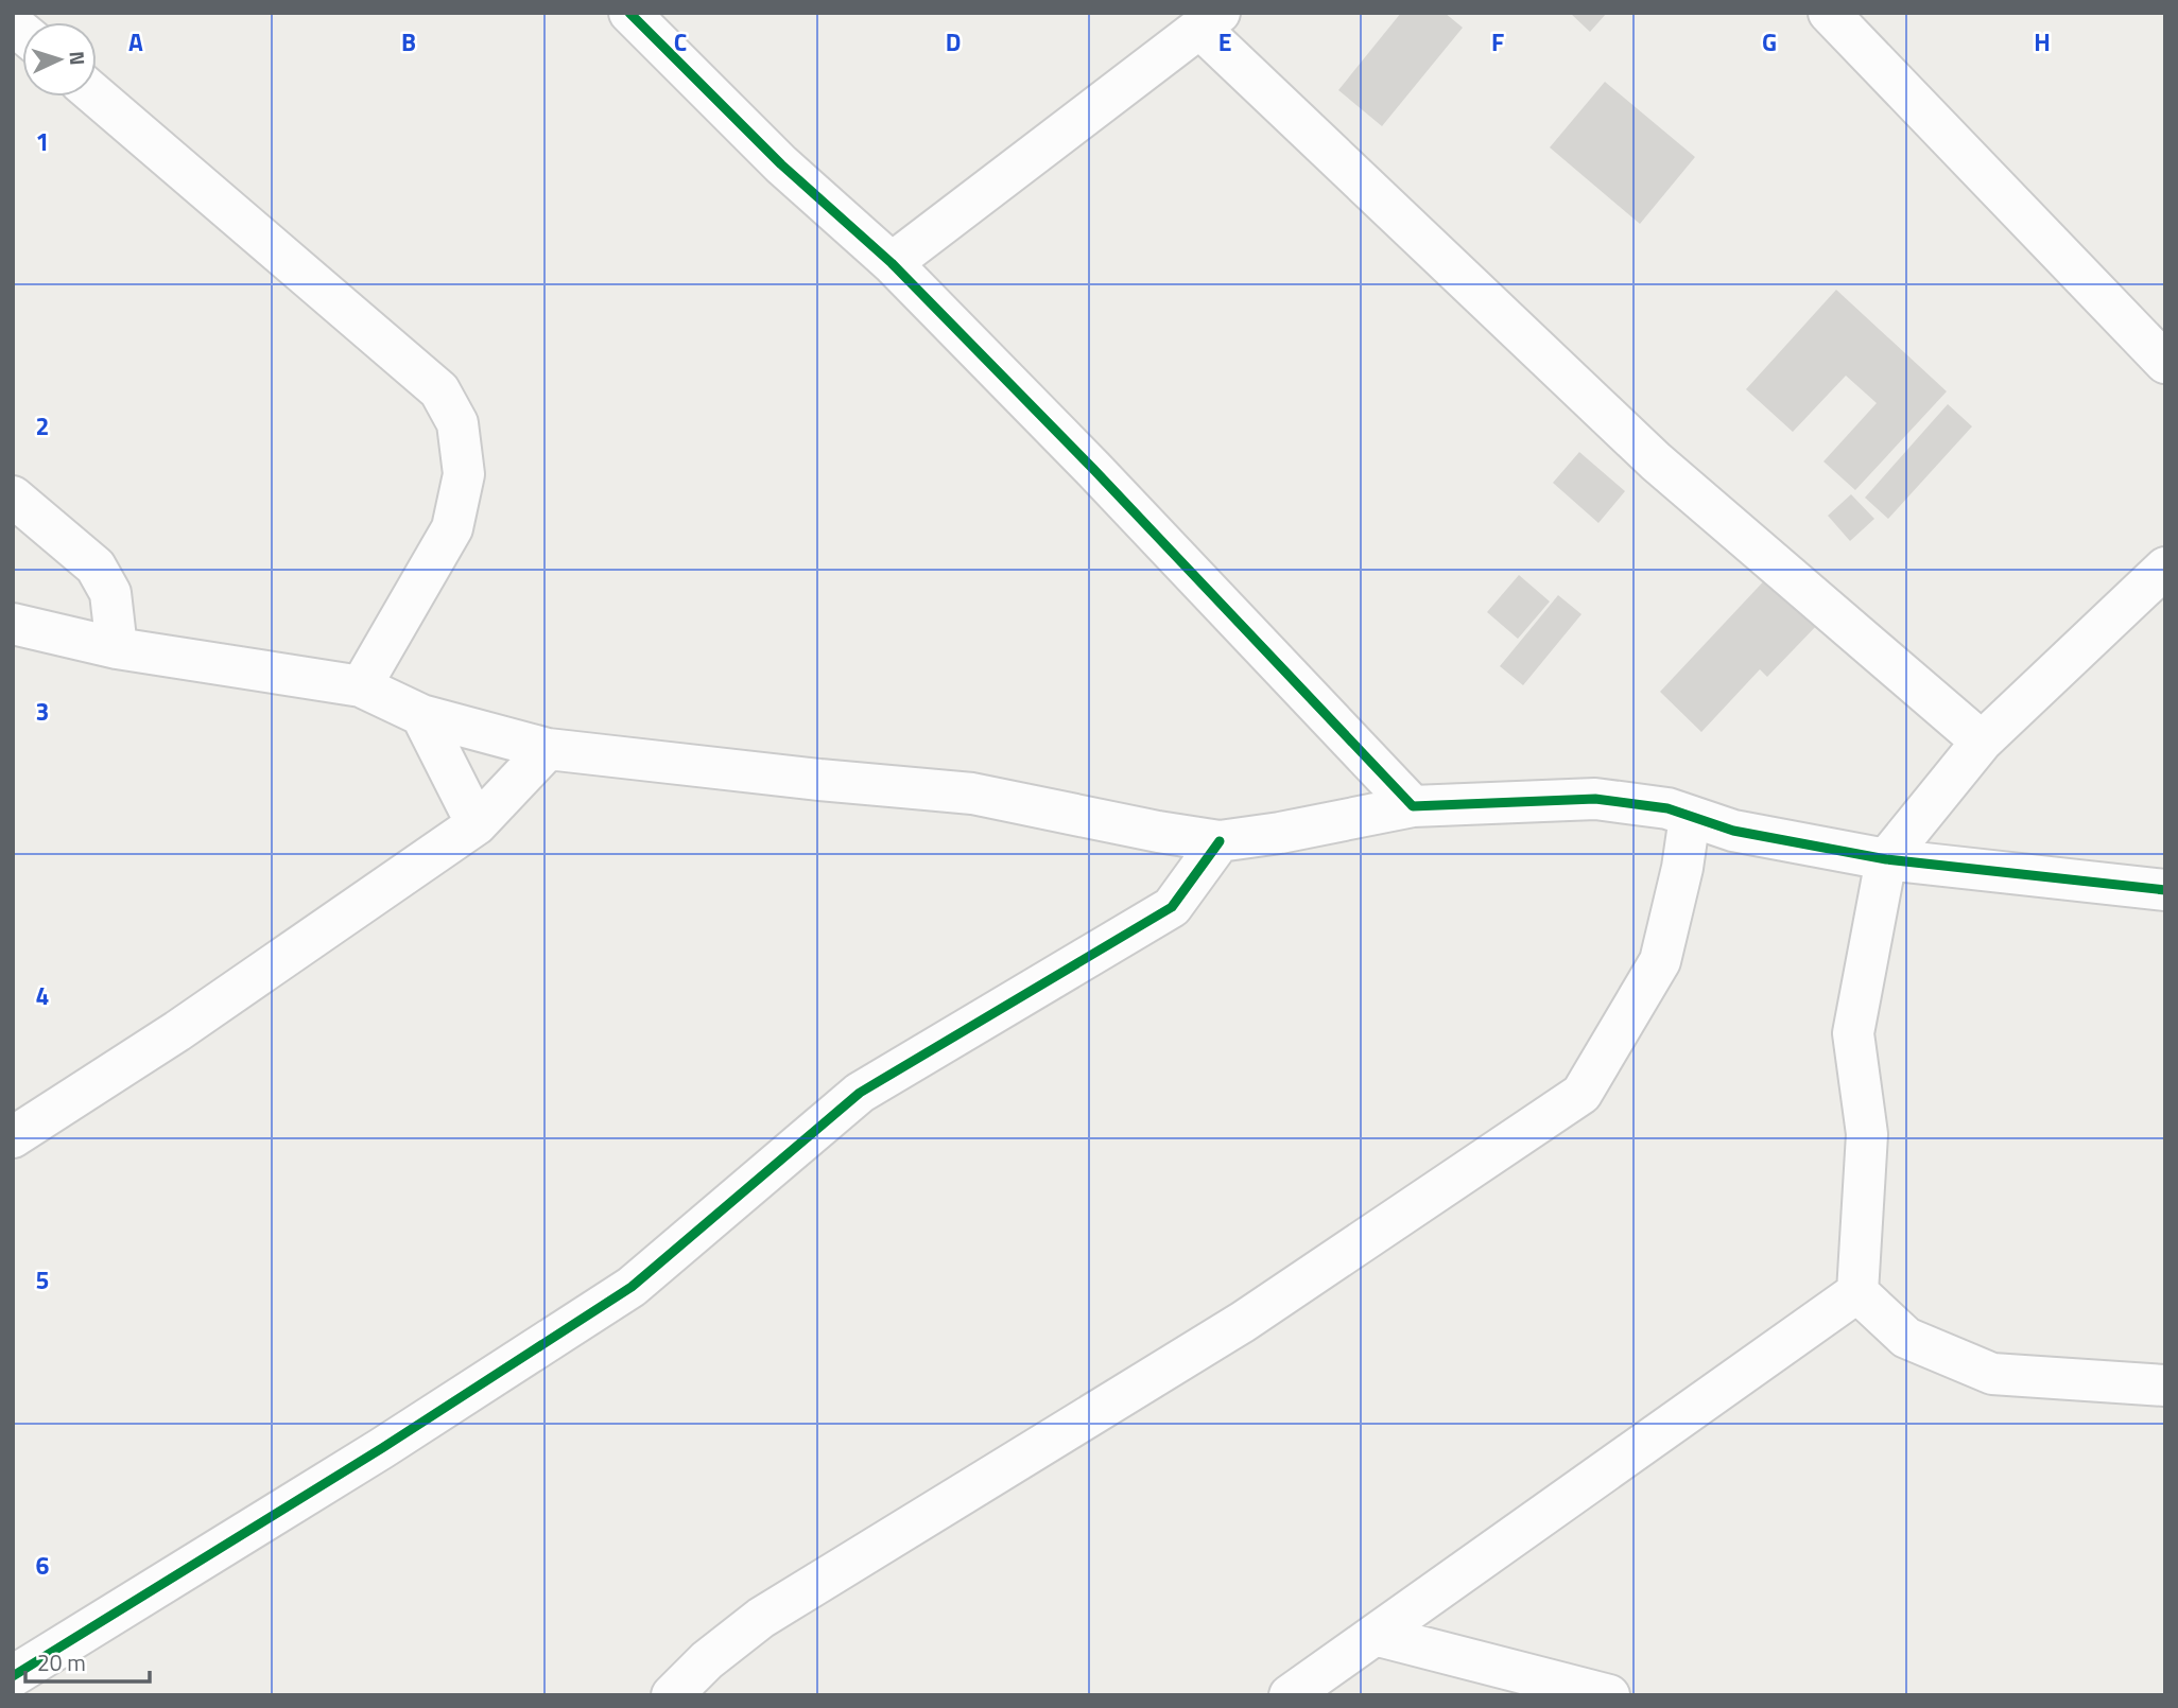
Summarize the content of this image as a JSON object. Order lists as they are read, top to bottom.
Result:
{
  "scale_bar": "20 m",
  "north": "right",
  "grid": {
    "columns": [
      "A",
      "B",
      "C",
      "D",
      "E",
      "F",
      "G",
      "H"
    ],
    "rows": [
      "1",
      "2",
      "3",
      "4",
      "5",
      "6"
    ]
  }
}
